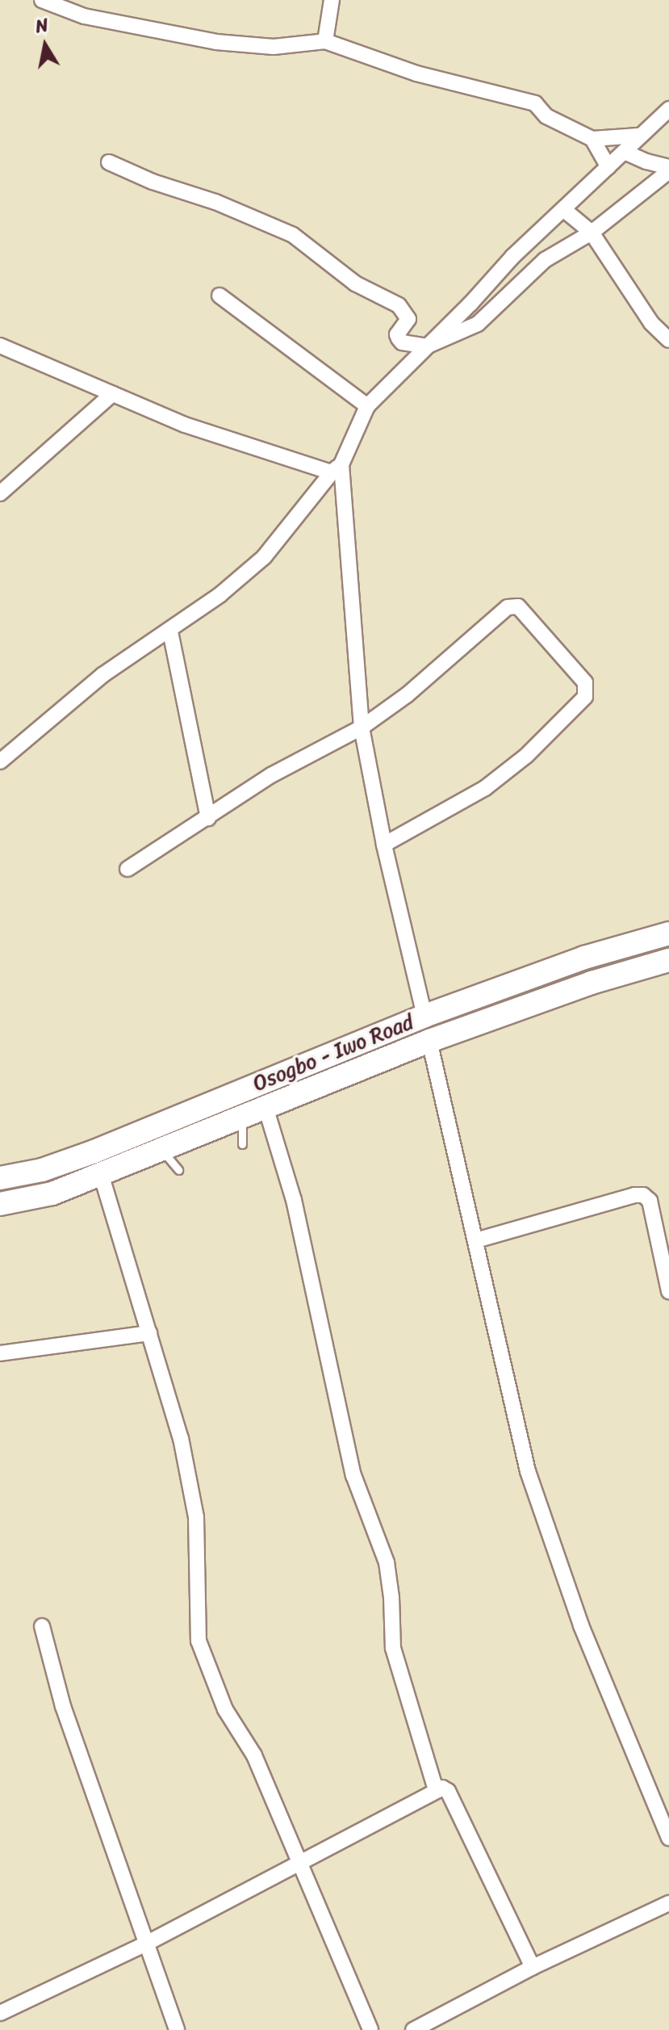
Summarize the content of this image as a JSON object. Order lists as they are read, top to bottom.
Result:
{
  "streets": {
    "main road": ["Osogbo - Iwo Road"]
  },
  "north": "top"
}
